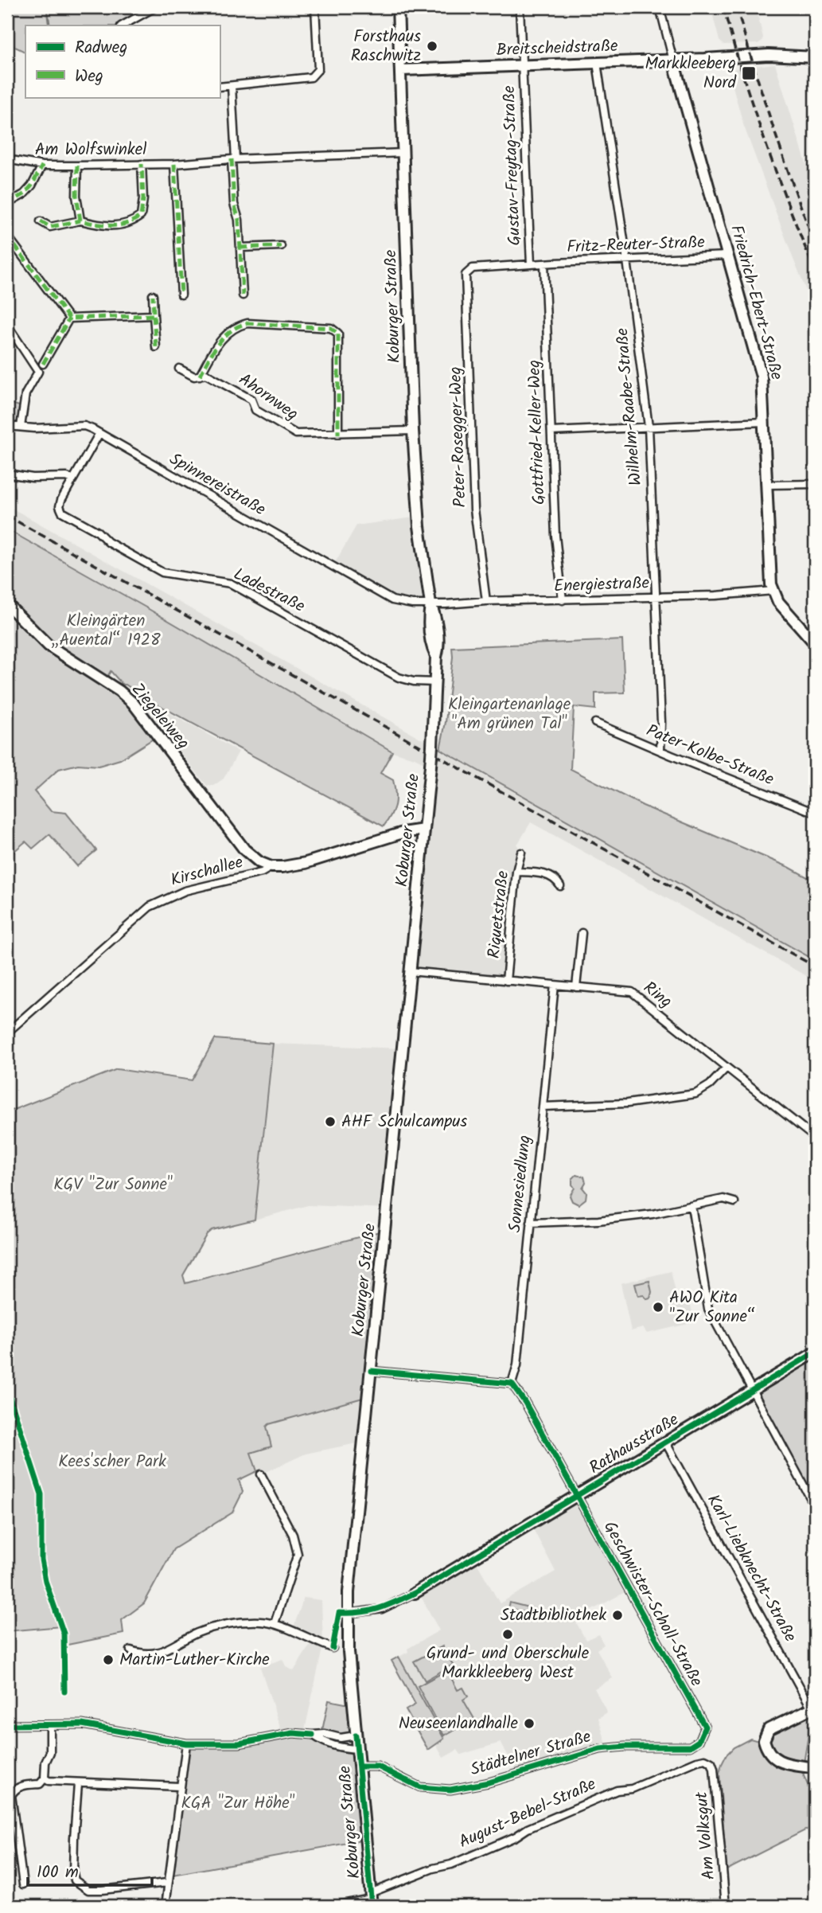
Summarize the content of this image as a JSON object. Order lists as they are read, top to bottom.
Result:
{
  "streets": {
    "main road": [
      "Breitscheidstraße",
      "Friedrich-Ebert-Straße",
      "Koburger Straße",
      "Ziegeleiweg",
      "Kirschallee",
      "Rathausstraße"
    ],
    "street": [
      "Am Wolfswinkel",
      "Gustav-Freytag-Straße",
      "Fritz-Reuter-Straße",
      "Ahornweg",
      "Wilhelm-Raabe-Straße",
      "Gottfried-Keller-Weg",
      "Peter-Rosegger-Weg",
      "Spinnereistraße",
      "Energiestraße",
      "Ladestraße",
      "Pater-Kolbe-Straße",
      "Riquetstraße",
      "Ring",
      "Sonnesiedlung",
      "Karl-Liebknecht-Straße",
      "Geschwister-Scholl-Straße",
      "Städtelner Straße",
      "August-Bebel-Straße",
      "Am Volksgut"
    ]
  },
  "crossings": [
    ["Breitscheidstraße", "Gustav-Freytag-Straße"],
    ["Breitscheidstraße", "Friedrich-Ebert-Straße"],
    ["Breitscheidstraße", "Koburger Straße"],
    ["Breitscheidstraße", "Wilhelm-Raabe-Straße"],
    ["Am Wolfswinkel", "Koburger Straße"],
    ["Gustav-Freytag-Straße", "Fritz-Reuter-Straße"],
    ["Fritz-Reuter-Straße", "Friedrich-Ebert-Straße"],
    ["Fritz-Reuter-Straße", "Wilhelm-Raabe-Straße"],
    ["Fritz-Reuter-Straße", "Gottfried-Keller-Weg"],
    ["Fritz-Reuter-Straße", "Peter-Rosegger-Weg"],
    ["Friedrich-Ebert-Straße", "Energiestraße"],
    ["Koburger Straße", "Ahornweg"],
    ["Koburger Straße", "Spinnereistraße"],
    ["Koburger Straße", "Energiestraße"],
    ["Koburger Straße", "Ladestraße"],
    ["Koburger Straße", "Kirschallee"],
    ["Koburger Straße", "Ring"],
    ["Koburger Straße", "Rathausstraße"],
    ["Koburger Straße", "Städtelner Straße"],
    ["Koburger Straße", "August-Bebel-Straße"],
    ["Wilhelm-Raabe-Straße", "Energiestraße"],
    ["Wilhelm-Raabe-Straße", "Pater-Kolbe-Straße"],
    ["Gottfried-Keller-Weg", "Energiestraße"],
    ["Peter-Rosegger-Weg", "Energiestraße"],
    ["Spinnereistraße", "Energiestraße"],
    ["Ziegeleiweg", "Kirschallee"],
    ["Riquetstraße", "Ring"],
    ["Ring", "Sonnesiedlung"],
    ["Sonnesiedlung", "Geschwister-Scholl-Straße"],
    ["Rathausstraße", "Karl-Liebknecht-Straße"],
    ["Rathausstraße", "Geschwister-Scholl-Straße"],
    ["Geschwister-Scholl-Straße", "Städtelner Straße"],
    ["August-Bebel-Straße", "Am Volksgut"]
  ],
  "parks": [
    "Kleingärten „Auental“ 1928",
    "Kleingartenanlage \"Am grünen Tal\"",
    "KGV \"Zur Sonne\"",
    "Kees'scher Park",
    "KGA \"Zur Höhe\""
  ],
  "places": {
    "other": [
      "Forsthaus Raschwitz",
      "AHF Schulcampus",
      "AWO Kita \"Zur Sonne“",
      "Stadtbibliothek",
      "Grund- und Oberschule Markkleeberg West",
      "Martin-Luther-Kirche",
      "Neuseenlandhalle"
    ],
    "transit": ["Markkleeberg Nord"]
  },
  "legend": ["Radweg", "Weg"],
  "scale_bar": "100 m"
}
